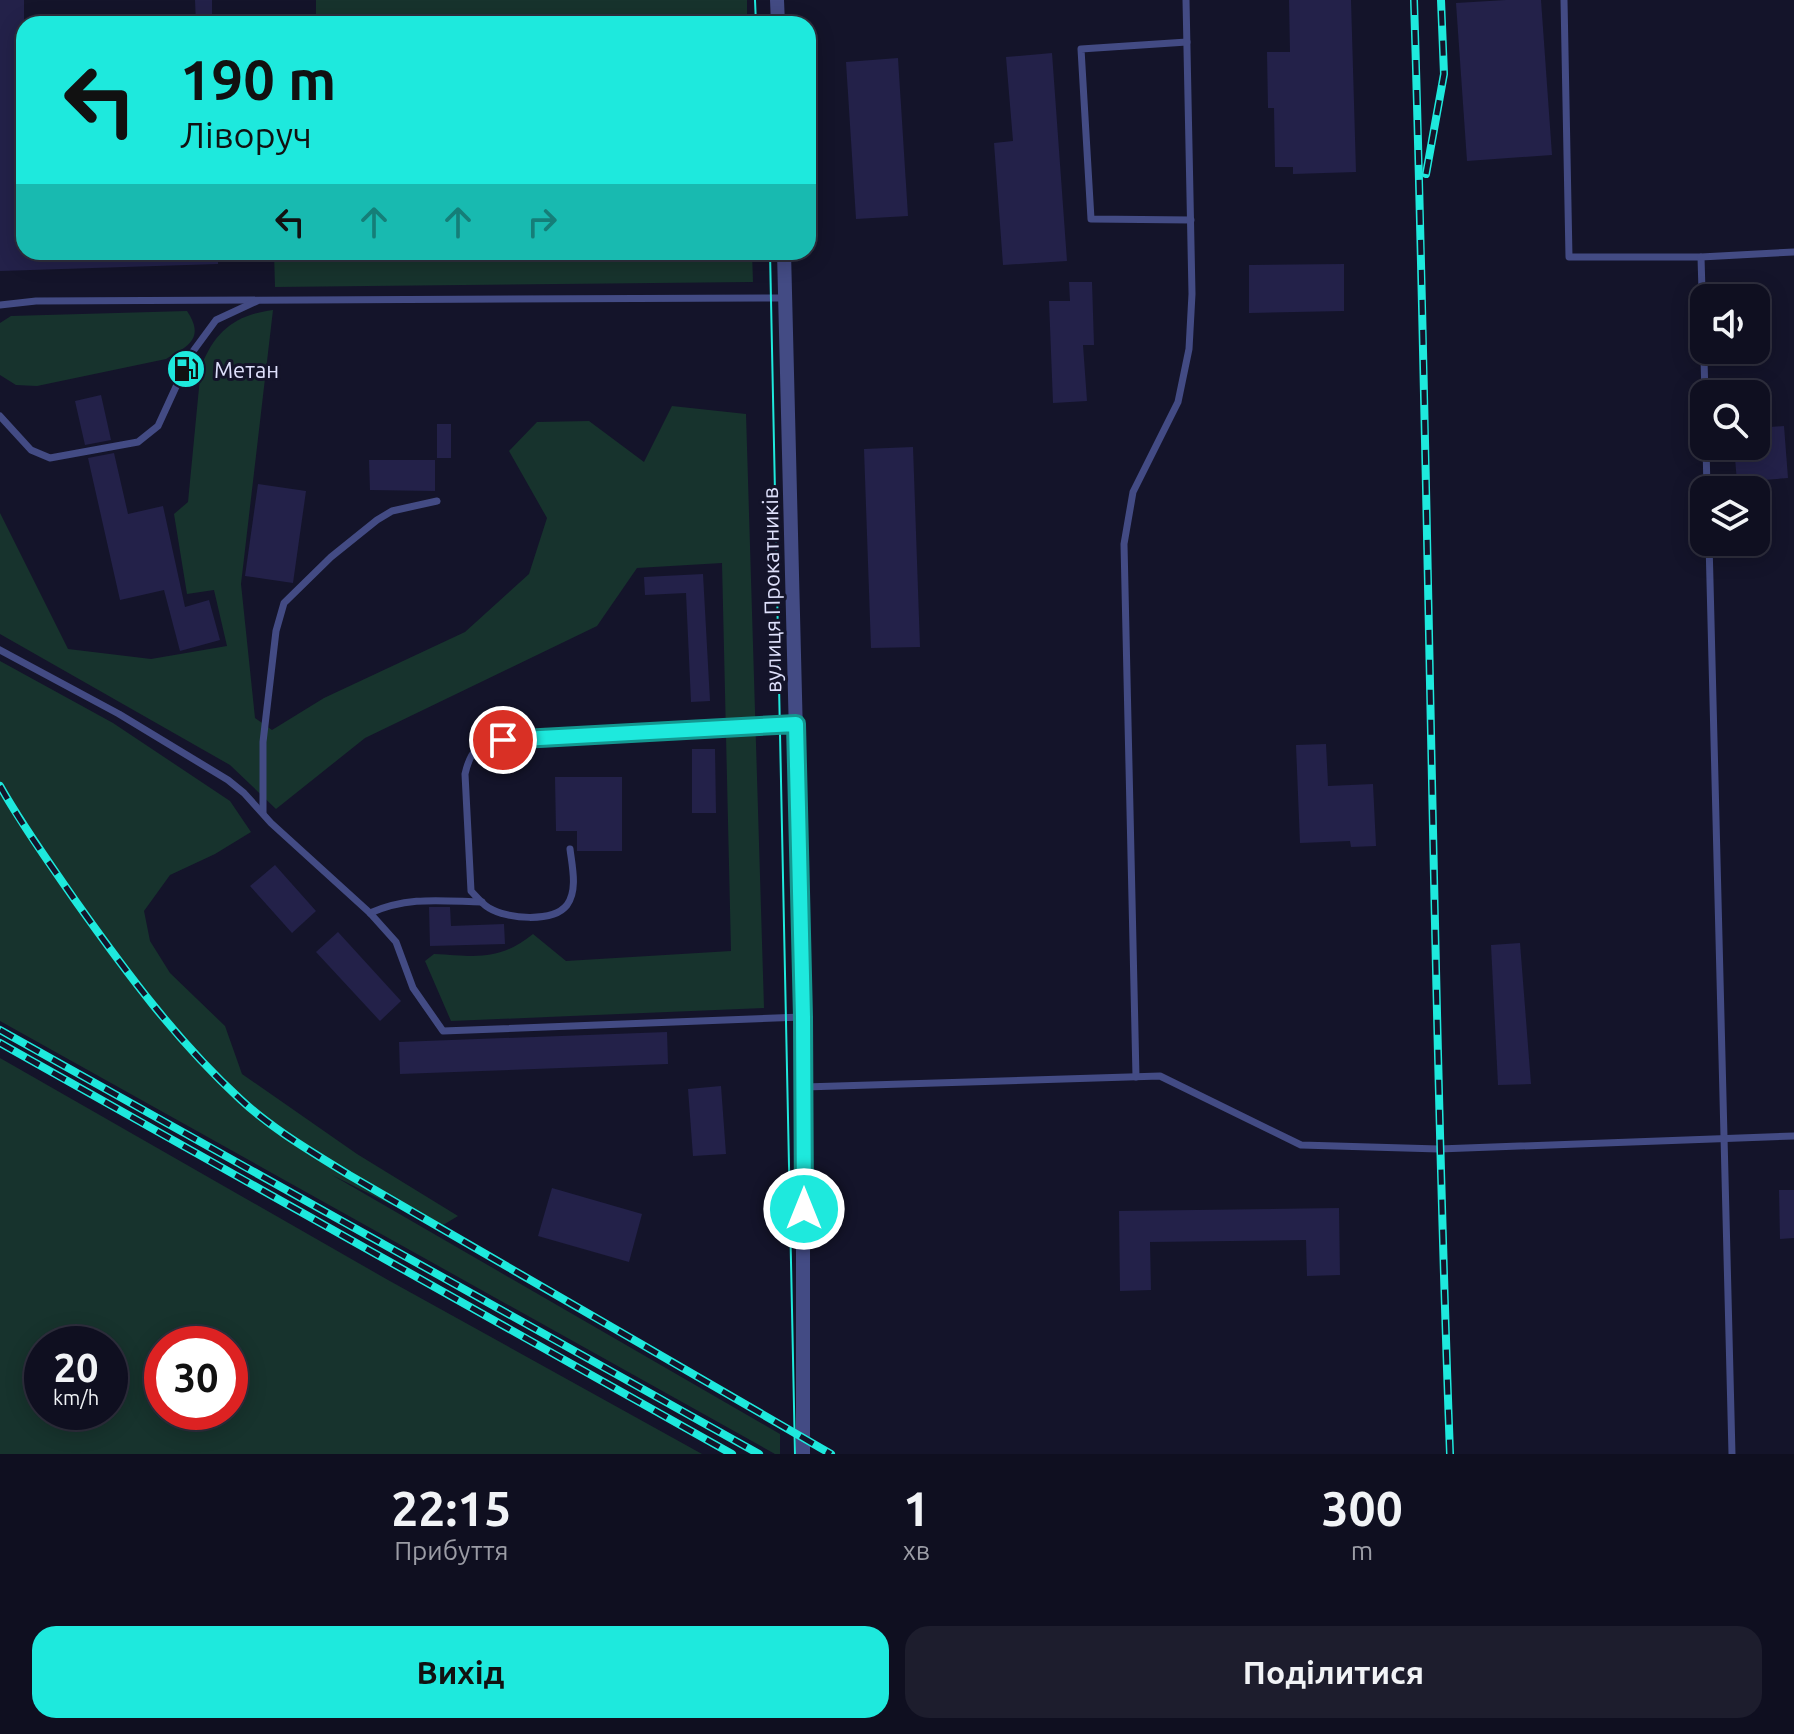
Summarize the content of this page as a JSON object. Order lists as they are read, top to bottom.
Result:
{
  "streets": {
    "street": ["вулиця Прокатників"]
  },
  "places": {
    "fuel station": ["Метан"]
  },
  "page": {
    "turn": ["190 m", "Ліворуч"],
    "speed": "20 km/h",
    "limit": "30",
    "eta": [
      "22:15",
      "Прибуття",
      "1",
      "хв",
      "300",
      "m"
    ],
    "buttons": ["Вихід", "Поділитися"]
  }
}
